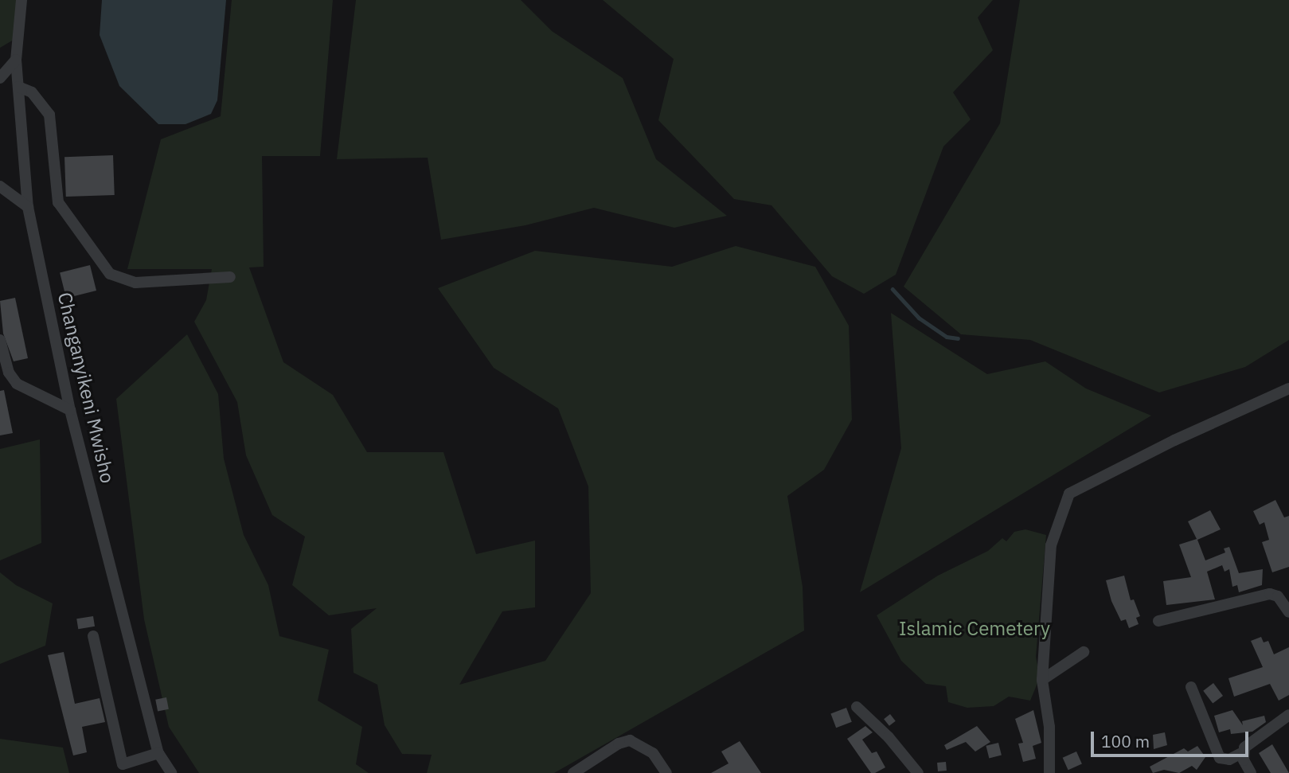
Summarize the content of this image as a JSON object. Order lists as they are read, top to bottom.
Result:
{
  "streets": {
    "street": ["Changanyikeni Mwisho"]
  },
  "parks": ["Islamic Cemetery"],
  "scale_bar": "100 m"
}
